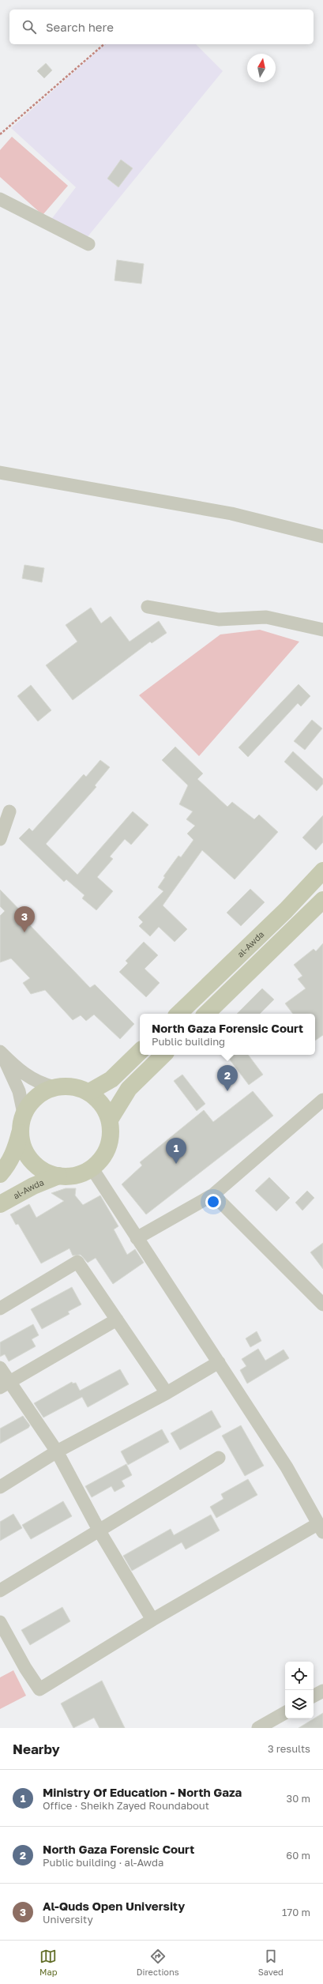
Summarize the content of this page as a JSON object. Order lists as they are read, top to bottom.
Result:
{
  "streets": {
    "main road": ["al-Awda"]
  },
  "north": "top",
  "page": {
    "search": "Search here",
    "pins": ["3", "2", "1"],
    "popup": ["North Gaza Forensic Court", "Public building"],
    "heading": ["Nearby", "3 results"],
    "list": [
      {
        "mark": "1",
        "name": "Ministry Of Education - North Gaza",
        "note": "Office · Sheikh Zayed Roundabout",
        "value": "30 m"
      },
      {
        "mark": "2",
        "name": "North Gaza Forensic Court",
        "note": "Public building · al-Awda",
        "value": "60 m"
      },
      {
        "mark": "3",
        "name": "Al-Quds Open University",
        "note": "University",
        "value": "170 m"
      }
    ],
    "nav": ["Map", "Directions", "Saved"]
  }
}
